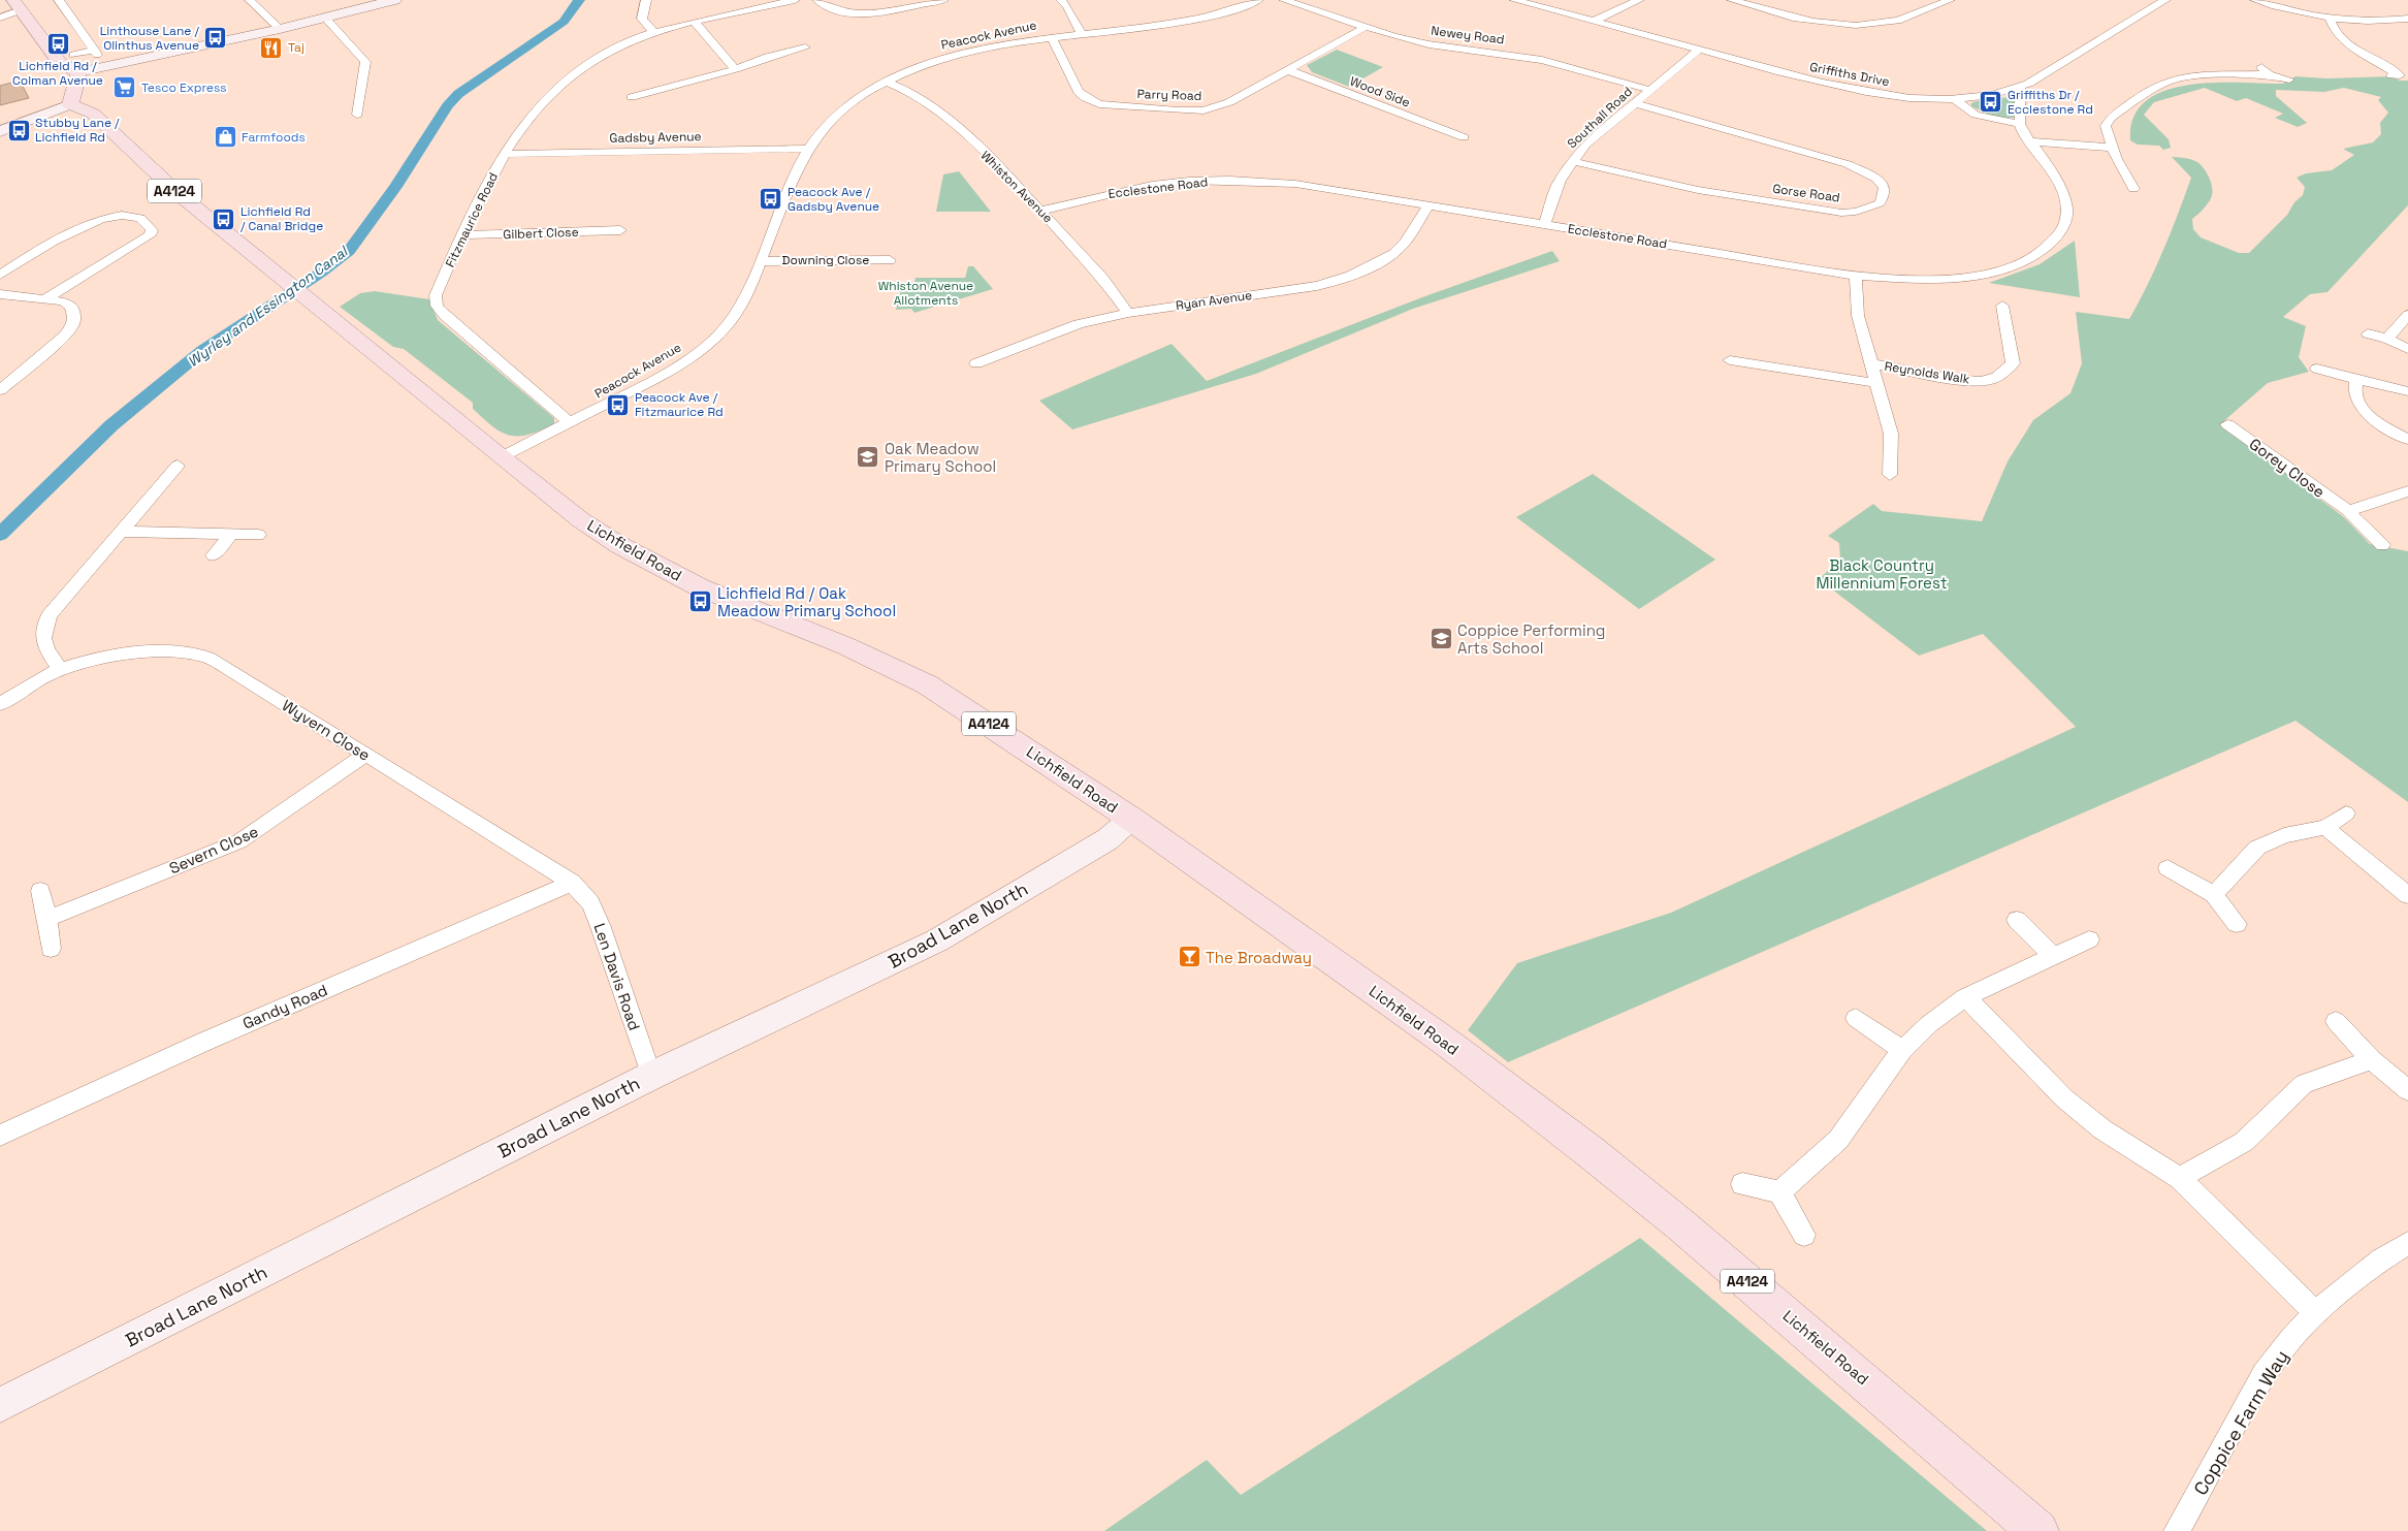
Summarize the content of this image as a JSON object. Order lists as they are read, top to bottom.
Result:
{
  "streets": {
    "main road": ["A4124", "Lichfield Road"],
    "street": [
      "Peacock Avenue",
      "Newey Road",
      "Griffiths Drive",
      "Wood Side",
      "Parry Road",
      "Southall Road",
      "Gadsby Avenue",
      "Whiston Avenue",
      "Ecclestone Road",
      "Gorse Road",
      "Fitzmaurice Road",
      "Gilbert Close",
      "Downing Close",
      "Ryan Avenue",
      "Reynolds Walk",
      "Gorey Close",
      "Wyvern Close",
      "Severn Close",
      "Broad Lane North",
      "Len Davis Road",
      "Gandy Road",
      "Coppice Farm Way"
    ]
  },
  "crossings": [
    ["Peacock Avenue", "Parry Road"],
    ["Peacock Avenue", "Gadsby Avenue"],
    ["Peacock Avenue", "Whiston Avenue"],
    ["Peacock Avenue", "Fitzmaurice Road"],
    ["Peacock Avenue", "Downing Close"],
    ["Peacock Avenue", "Lichfield Road"],
    ["Newey Road", "Parry Road"],
    ["Newey Road", "Southall Road"],
    ["Griffiths Drive", "Southall Road"],
    ["Griffiths Drive", "Ecclestone Road"],
    ["Wood Side", "Parry Road"],
    ["Southall Road", "Ecclestone Road"],
    ["Southall Road", "Gorse Road"],
    ["Gadsby Avenue", "Fitzmaurice Road"],
    ["Whiston Avenue", "Ecclestone Road"],
    ["Whiston Avenue", "Ryan Avenue"],
    ["Ecclestone Road", "Ryan Avenue"],
    ["Ecclestone Road", "Reynolds Walk"],
    ["Fitzmaurice Road", "Gilbert Close"],
    ["Lichfield Road", "Broad Lane North"],
    ["Wyvern Close", "Severn Close"],
    ["Wyvern Close", "Len Davis Road"],
    ["Wyvern Close", "Gandy Road"],
    ["Broad Lane North", "Len Davis Road"],
    ["Len Davis Road", "Gandy Road"]
  ],
  "water": ["Wyrley and Essington Canal"],
  "parks": ["Whiston Avenue Allotments", "Black Country Millennium Forest"],
  "places": {
    "bus stop": [
      "Linthouse Lane / Olinthus Avenue",
      "Lichfield Rd / Colman Avenue",
      "Griffiths Dr / Ecclestone Rd",
      "Stubby Lane / Lichfield Rd",
      "Peacock Ave / Gadsby Avenue",
      "Lichfield Rd / Canal Bridge",
      "Peacock Ave / Fitzmaurice Rd",
      "Lichfield Rd / Oak Meadow Primary School"
    ],
    "restaurant": ["Taj"],
    "supermarket": ["Tesco Express"],
    "shop": ["Farmfoods"],
    "school or university": ["Oak Meadow Primary School", "Coppice Performing Arts School"],
    "bar": ["The Broadway"]
  }
}
